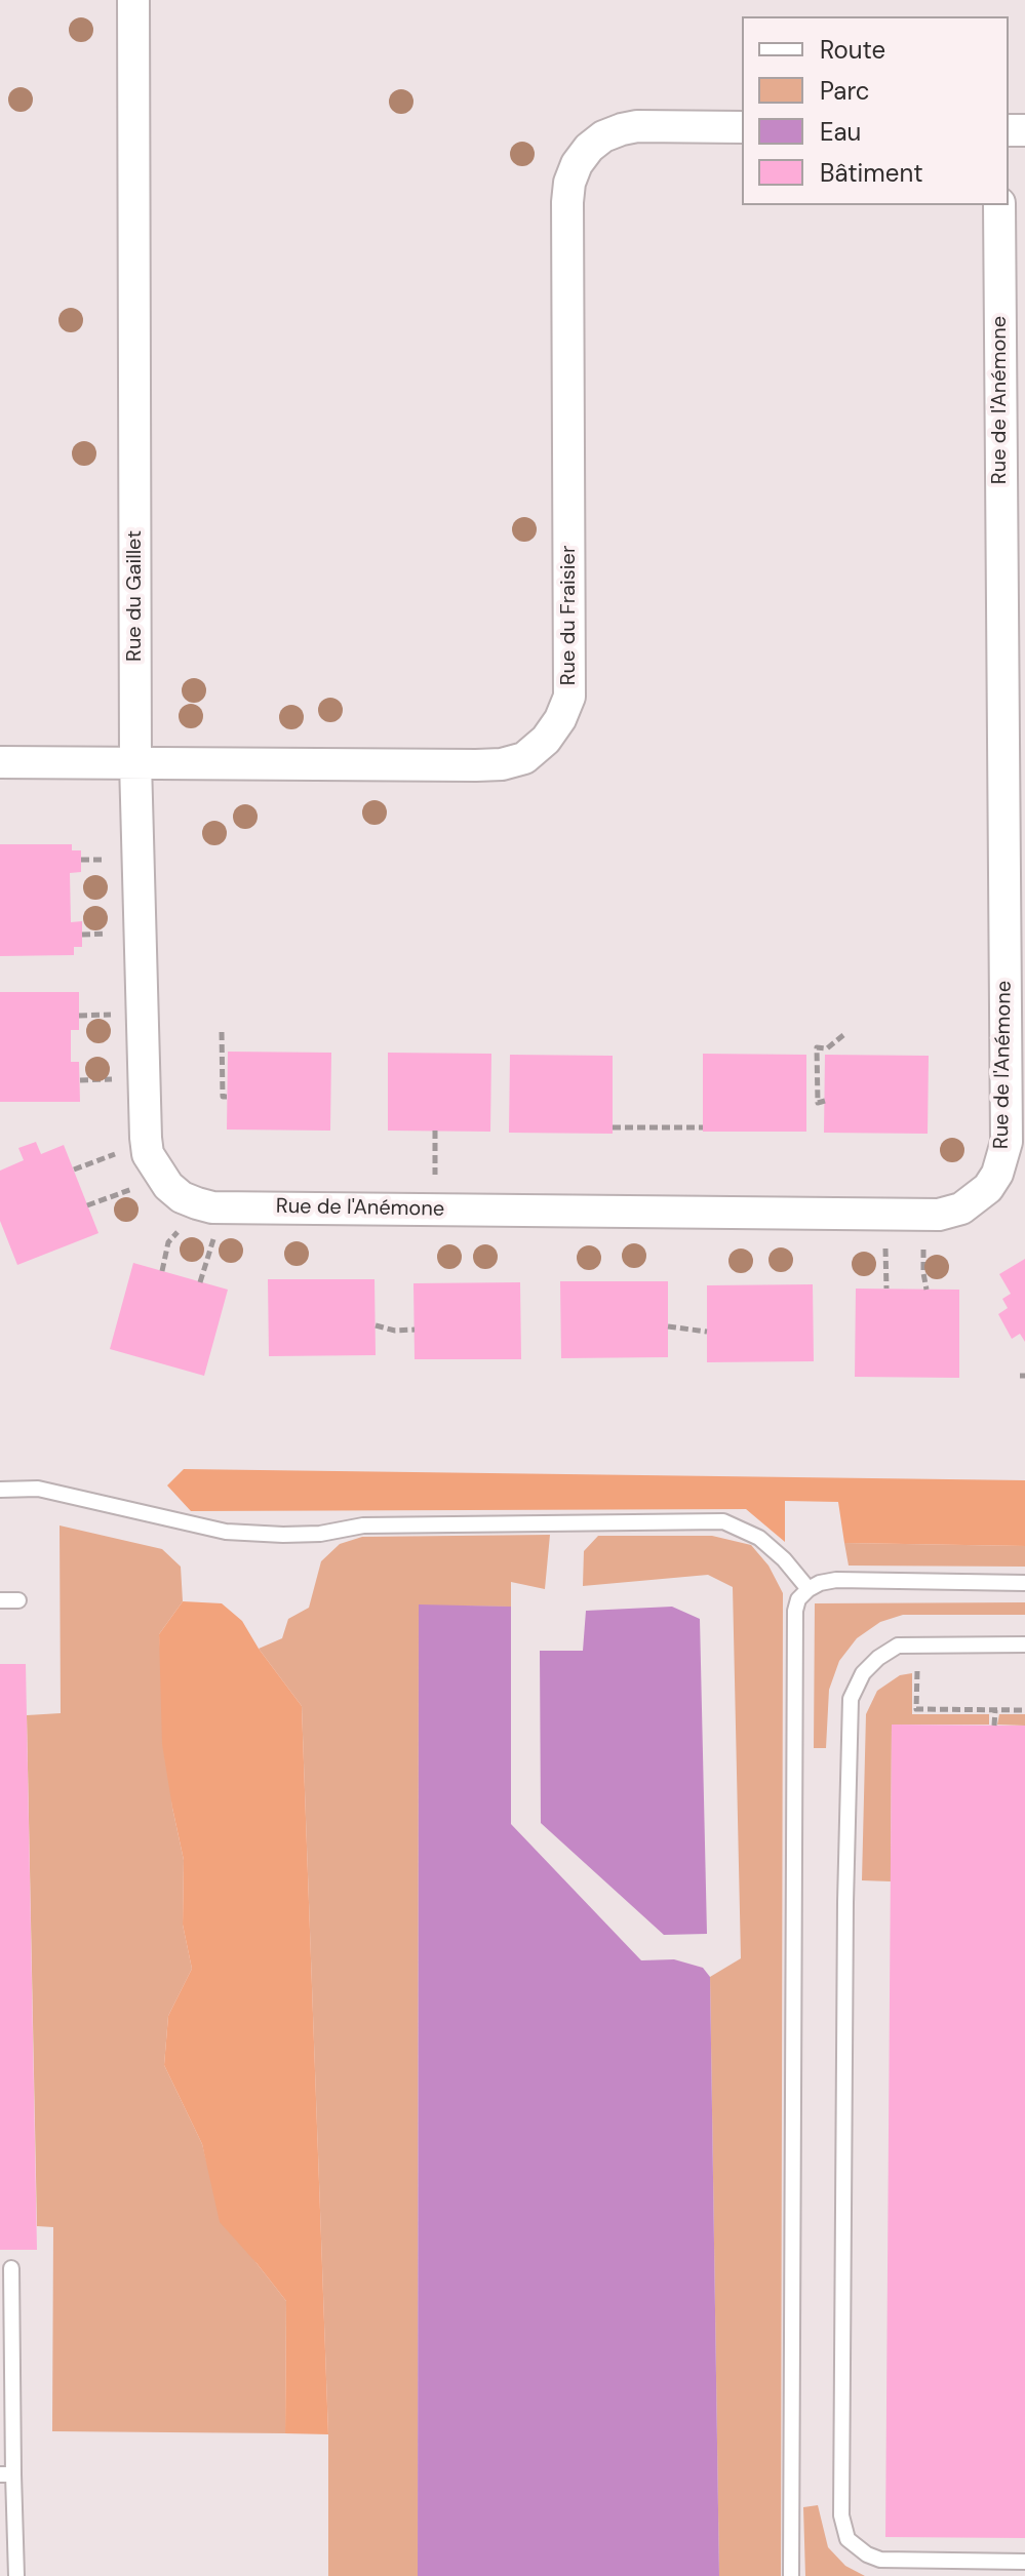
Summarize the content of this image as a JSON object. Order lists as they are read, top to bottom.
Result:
{
  "streets": {
    "street": ["Rue de l'Anémone", "Rue du Gaillet", "Rue du Fraisier"]
  },
  "crossings": [
    ["Rue de l'Anémone", "Rue du Gaillet"],
    ["Rue du Gaillet", "Rue du Fraisier"]
  ],
  "legend": [
    "Route",
    "Parc",
    "Eau",
    "Bâtiment"
  ]
}
